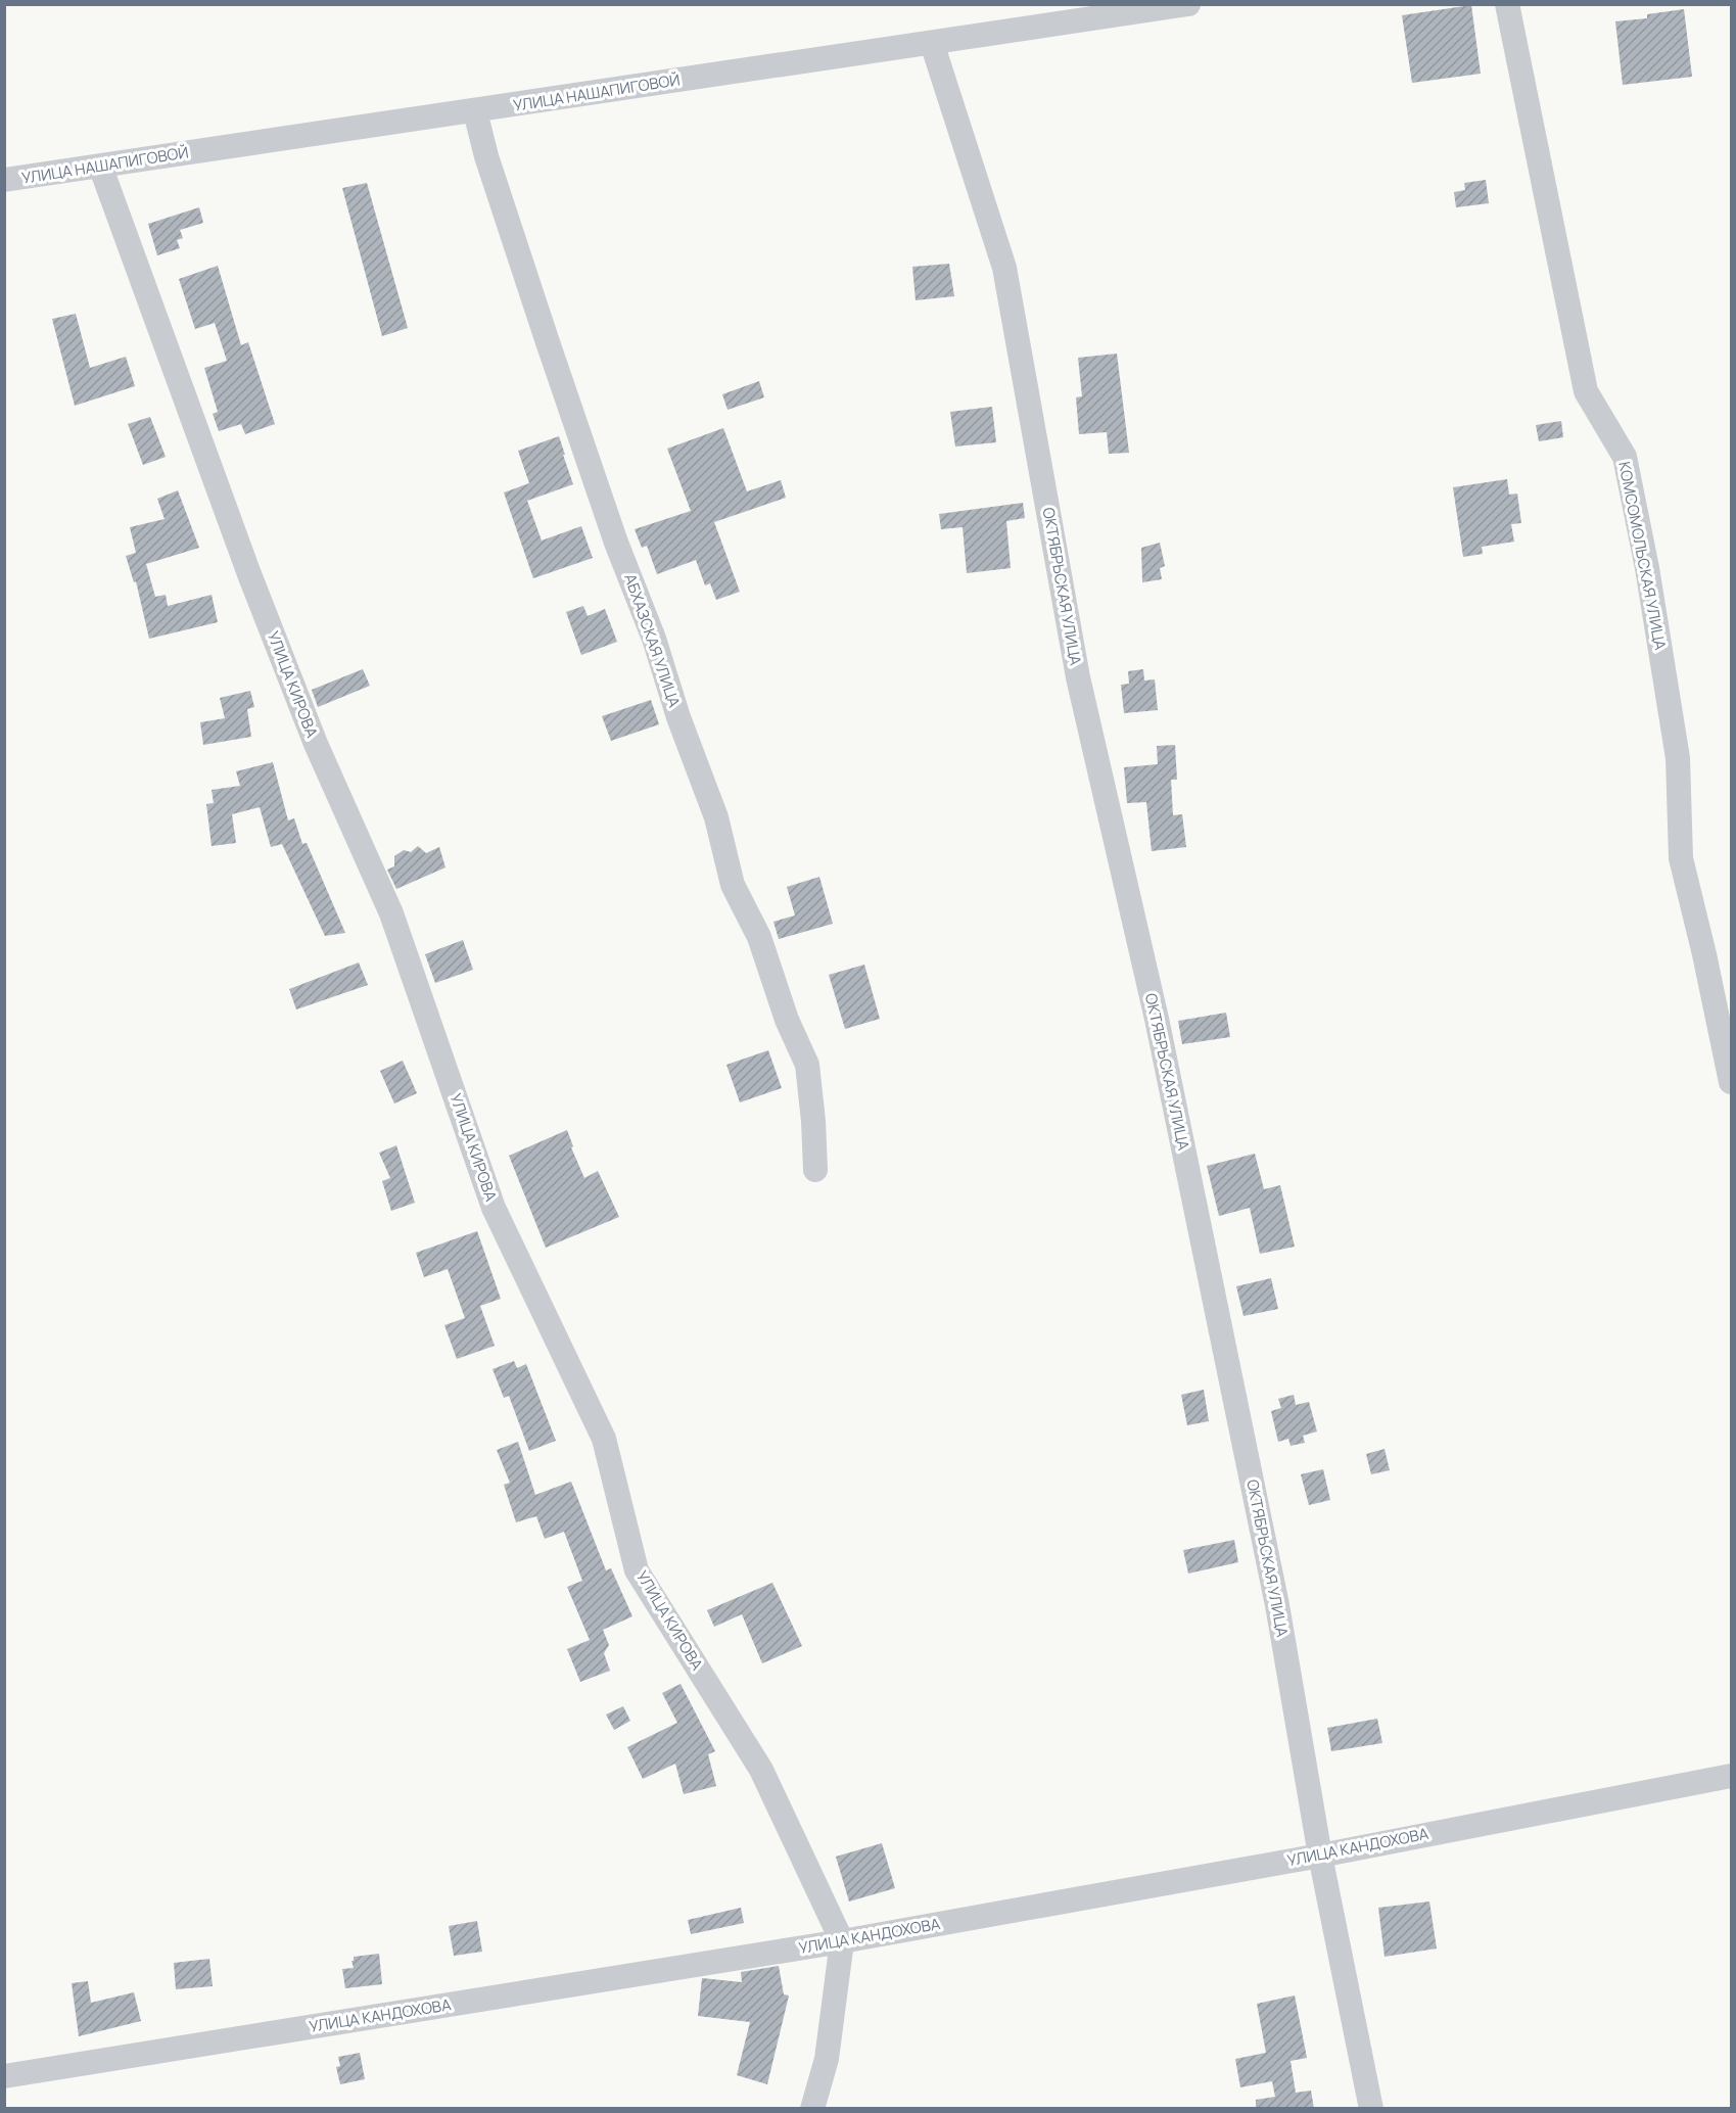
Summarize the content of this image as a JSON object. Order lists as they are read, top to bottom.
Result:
{
  "streets": {
    "street": [
      "УЛИЦА НАШАПИГОВОЙ",
      "КОМСОМОЛЬСКАЯ УЛИЦА",
      "ОКТЯБРЬСКАЯ УЛИЦА",
      "АБХАЗСКАЯ УЛИЦА",
      "УЛИЦА КИРОВА",
      "УЛИЦА КАНДОХОВА"
    ]
  },
  "crossings": [
    ["УЛИЦА НАШАПИГОВОЙ", "ОКТЯБРЬСКАЯ УЛИЦА"],
    ["УЛИЦА НАШАПИГОВОЙ", "АБХАЗСКАЯ УЛИЦА"],
    ["УЛИЦА НАШАПИГОВОЙ", "УЛИЦА КИРОВА"],
    ["ОКТЯБРЬСКАЯ УЛИЦА", "УЛИЦА КАНДОХОВА"],
    ["УЛИЦА КИРОВА", "УЛИЦА КАНДОХОВА"]
  ]
}
